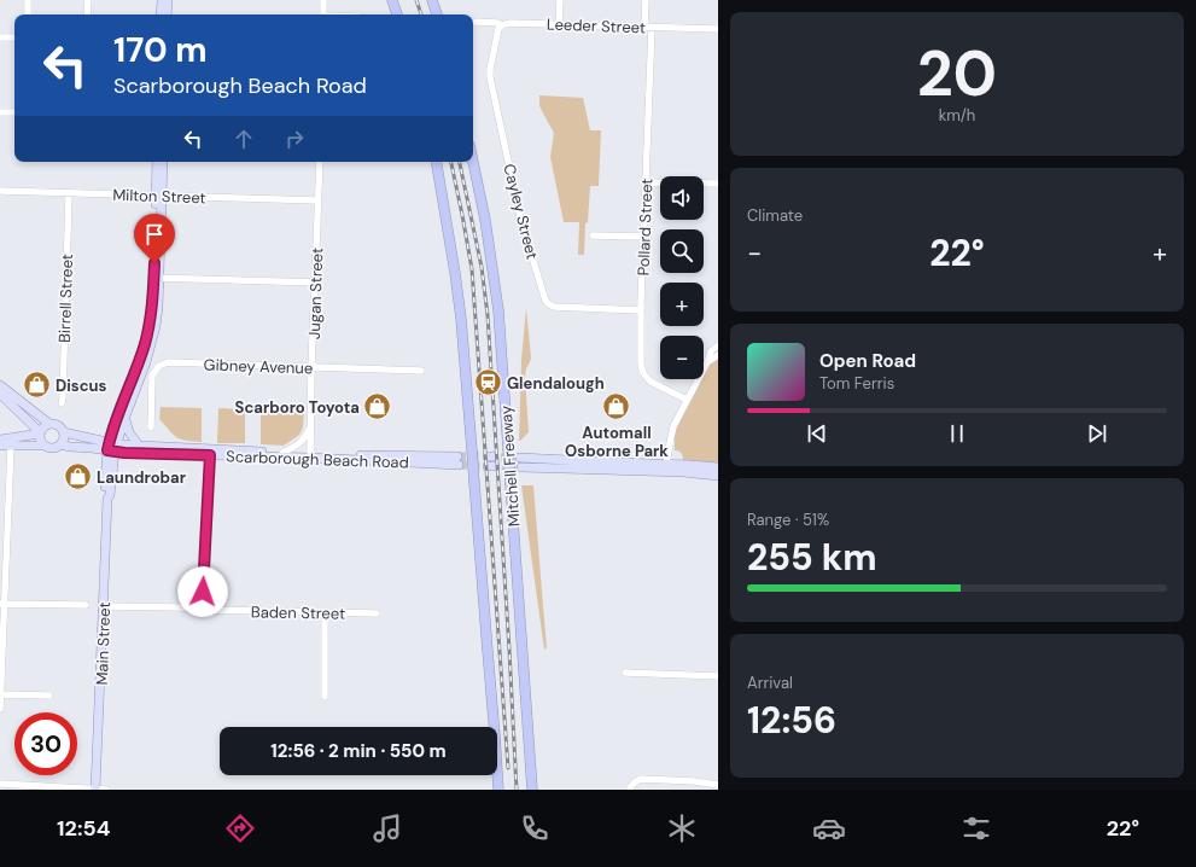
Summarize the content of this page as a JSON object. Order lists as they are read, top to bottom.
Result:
{
  "streets": {
    "highway": ["Mitchell Freeway"],
    "main road": ["Scarborough Beach Road", "Main Street"],
    "street": [
      "Leeder Street",
      "Milton Street",
      "Cayley Street",
      "Pollard Street",
      "Jugan Street",
      "Birrell Street",
      "Gibney Avenue",
      "Baden Street"
    ]
  },
  "crossings": [
    ["Leeder Street", "Cayley Street"],
    ["Leeder Street", "Pollard Street"],
    ["Milton Street", "Jugan Street"],
    ["Milton Street", "Birrell Street"],
    ["Cayley Street", "Pollard Street"],
    ["Jugan Street", "Gibney Avenue"],
    ["Jugan Street", "Scarborough Beach Road"],
    ["Scarborough Beach Road", "Main Street"],
    ["Baden Street", "Main Street"]
  ],
  "places": {
    "station": ["Glendalough"],
    "shop": [
      "Discus",
      "Automall Osborne Park",
      "Scarboro Toyota",
      "Laundrobar"
    ]
  },
  "page": {
    "tile": [
      ["20", "km/h"],
      "Climate",
      ["Range · 51%", "255 km"],
      ["Arrival", "12:56"]
    ],
    "turn": ["170 m", "Scarborough Beach Road"],
    "map_buttons": ["+", "−"],
    "heat": ["−", "22°", "+"],
    "song": ["Open Road", "Tom Ferris"],
    "limit": "30",
    "trip": "12:56 · 2 min · 550 m",
    "tabs": ["12:54", "22°"]
  }
}
